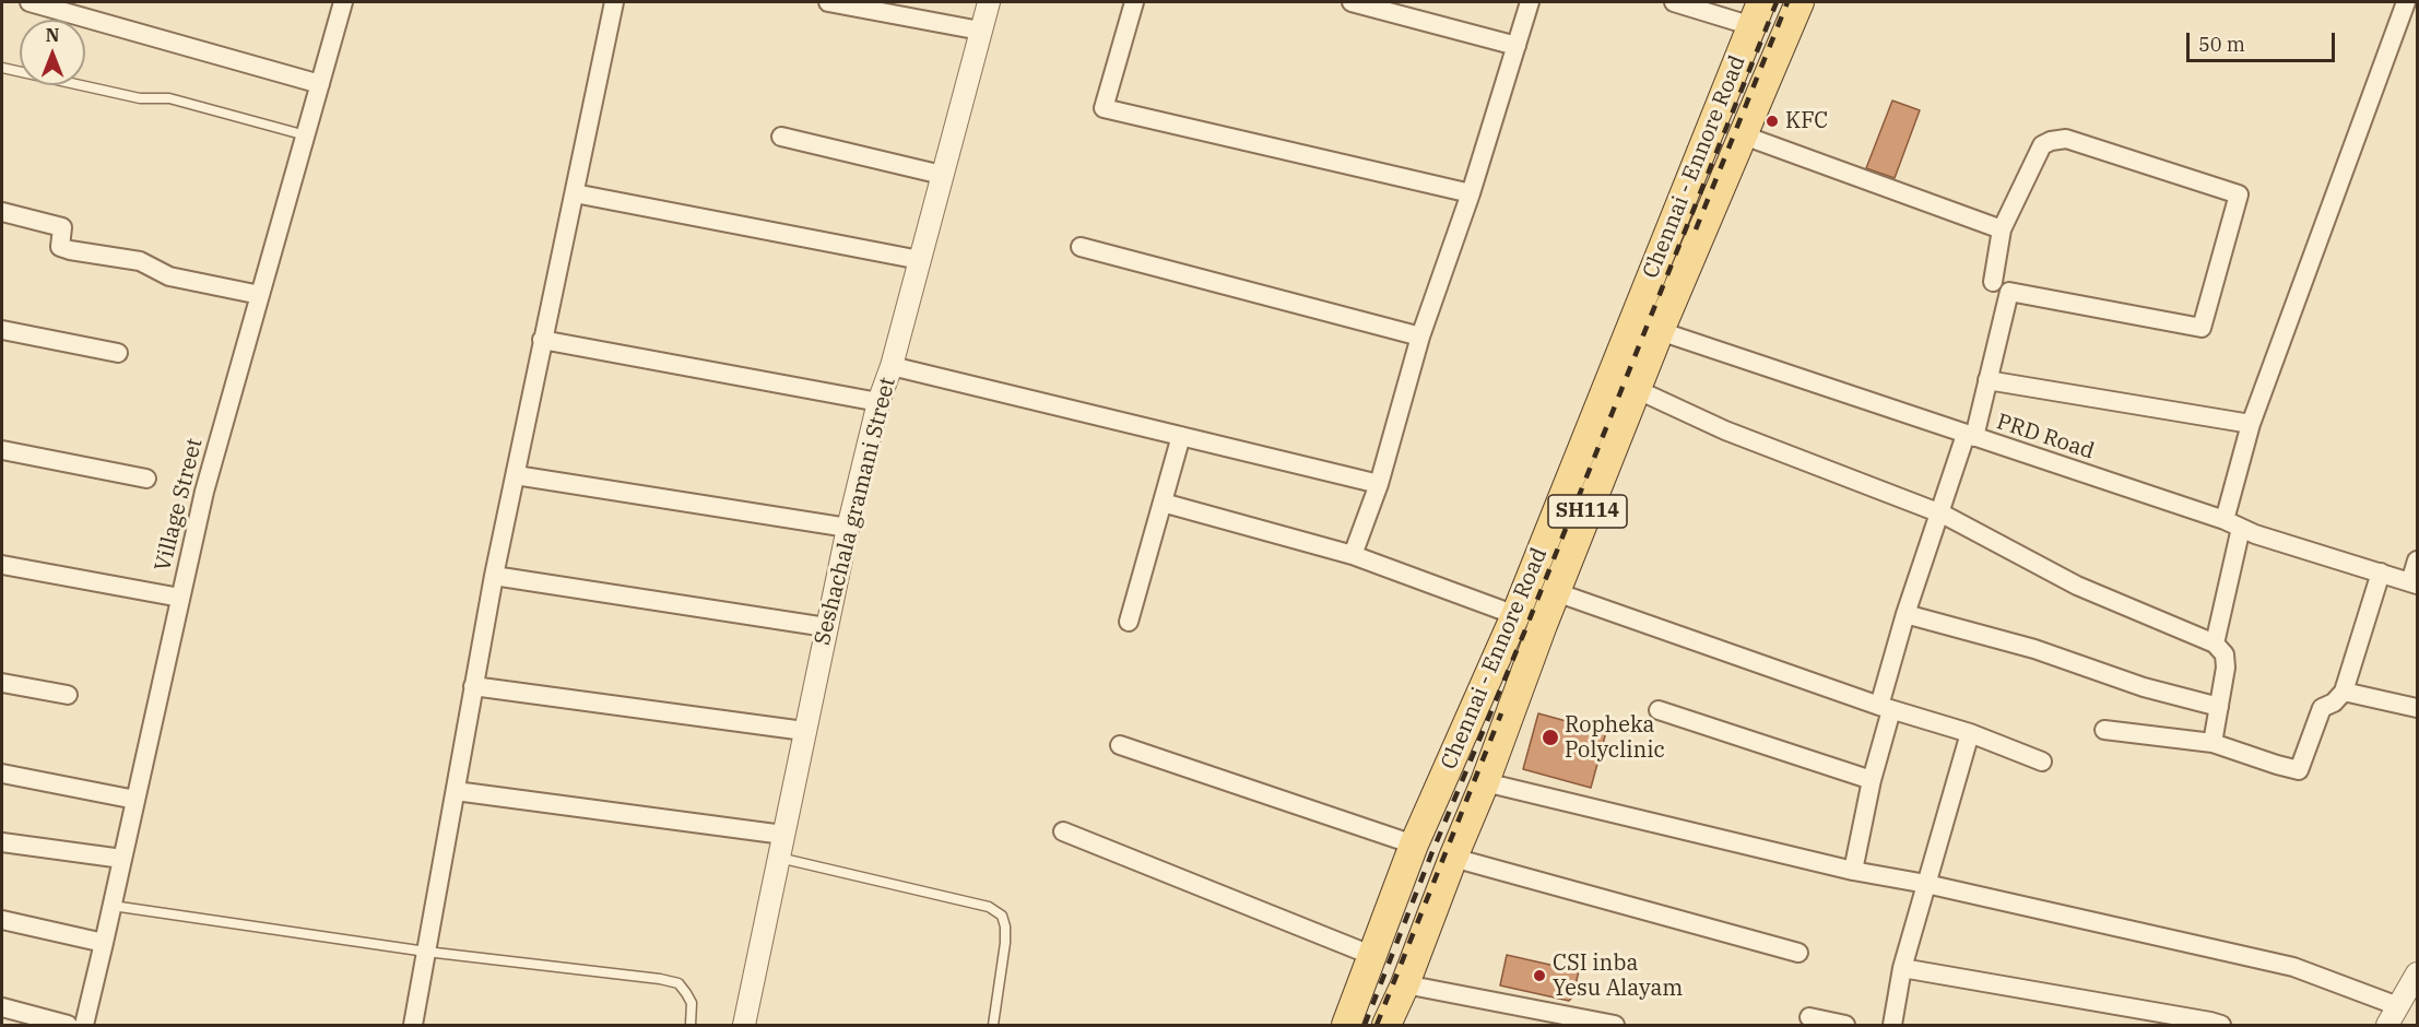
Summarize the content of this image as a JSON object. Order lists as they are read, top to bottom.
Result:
{
  "streets": {
    "main road": ["Chennai - Ennore Road", "SH114"],
    "street": ["PRD Road", "Village Street", "Seshachala gramani Street"]
  },
  "crossings": [
    ["Chennai - Ennore Road", "PRD Road"]
  ],
  "places": ["KFC", "Ropheka Polyclinic", "CSI inba Yesu Alayam"],
  "scale_bar": "50 m",
  "north": "top"
}
